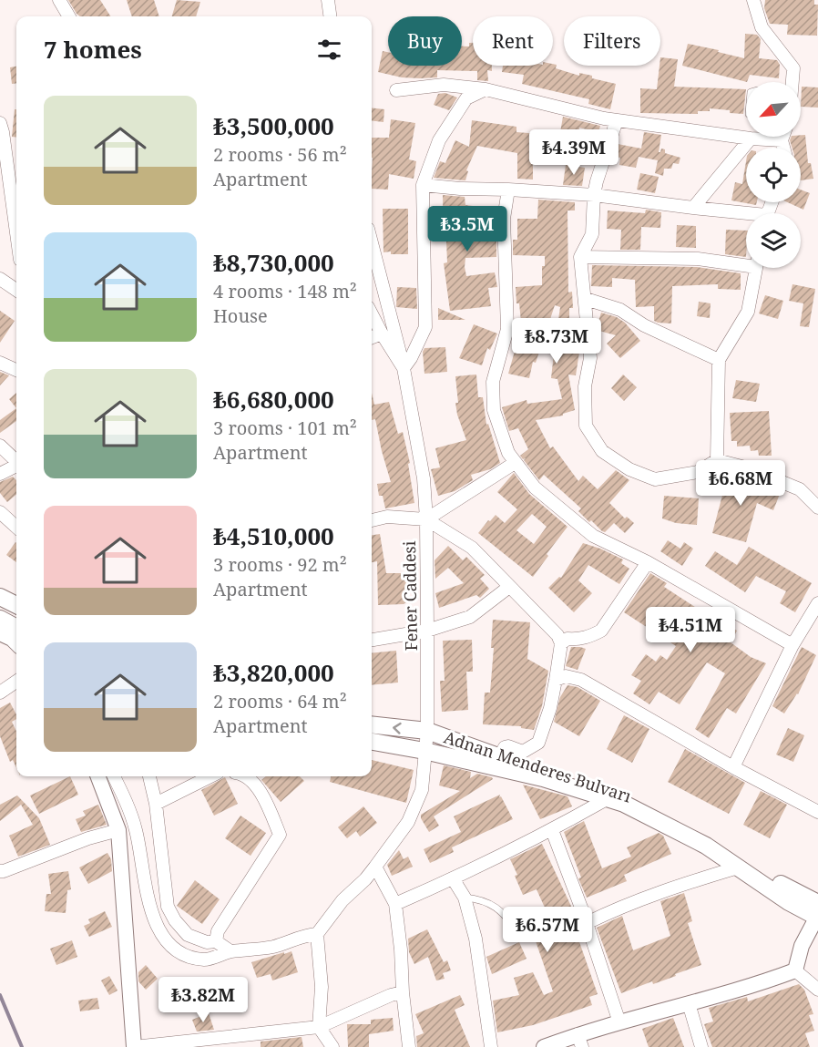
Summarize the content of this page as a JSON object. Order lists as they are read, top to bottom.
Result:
{
  "streets": {
    "main road": ["Adnan Menderes Bulvarı"],
    "street": ["Fener Caddesi"]
  },
  "crossings": [
    ["Fener Caddesi", "Adnan Menderes Bulvarı"]
  ],
  "north": "bottom left",
  "page": {
    "chip": ["Buy", "Rent", "Filters"],
    "heading": "7 homes",
    "list": [
      {
        "name": "₺3,500,000",
        "note": "2 rooms · 56 m² · Apartment"
      },
      {
        "name": "₺8,730,000",
        "note": "4 rooms · 148 m² · House"
      },
      {
        "name": "₺6,680,000",
        "note": "3 rooms · 101 m² · Apartment"
      },
      {
        "name": "₺4,510,000",
        "note": "3 rooms · 92 m² · Apartment"
      },
      {
        "name": "₺3,820,000",
        "note": "2 rooms · 64 m² · Apartment"
      }
    ],
    "price": [
      "₺4.39M",
      "₺3.5M",
      "₺8.73M",
      "₺6.68M",
      "₺4.51M",
      "₺6.57M",
      "₺3.82M"
    ]
  }
}
